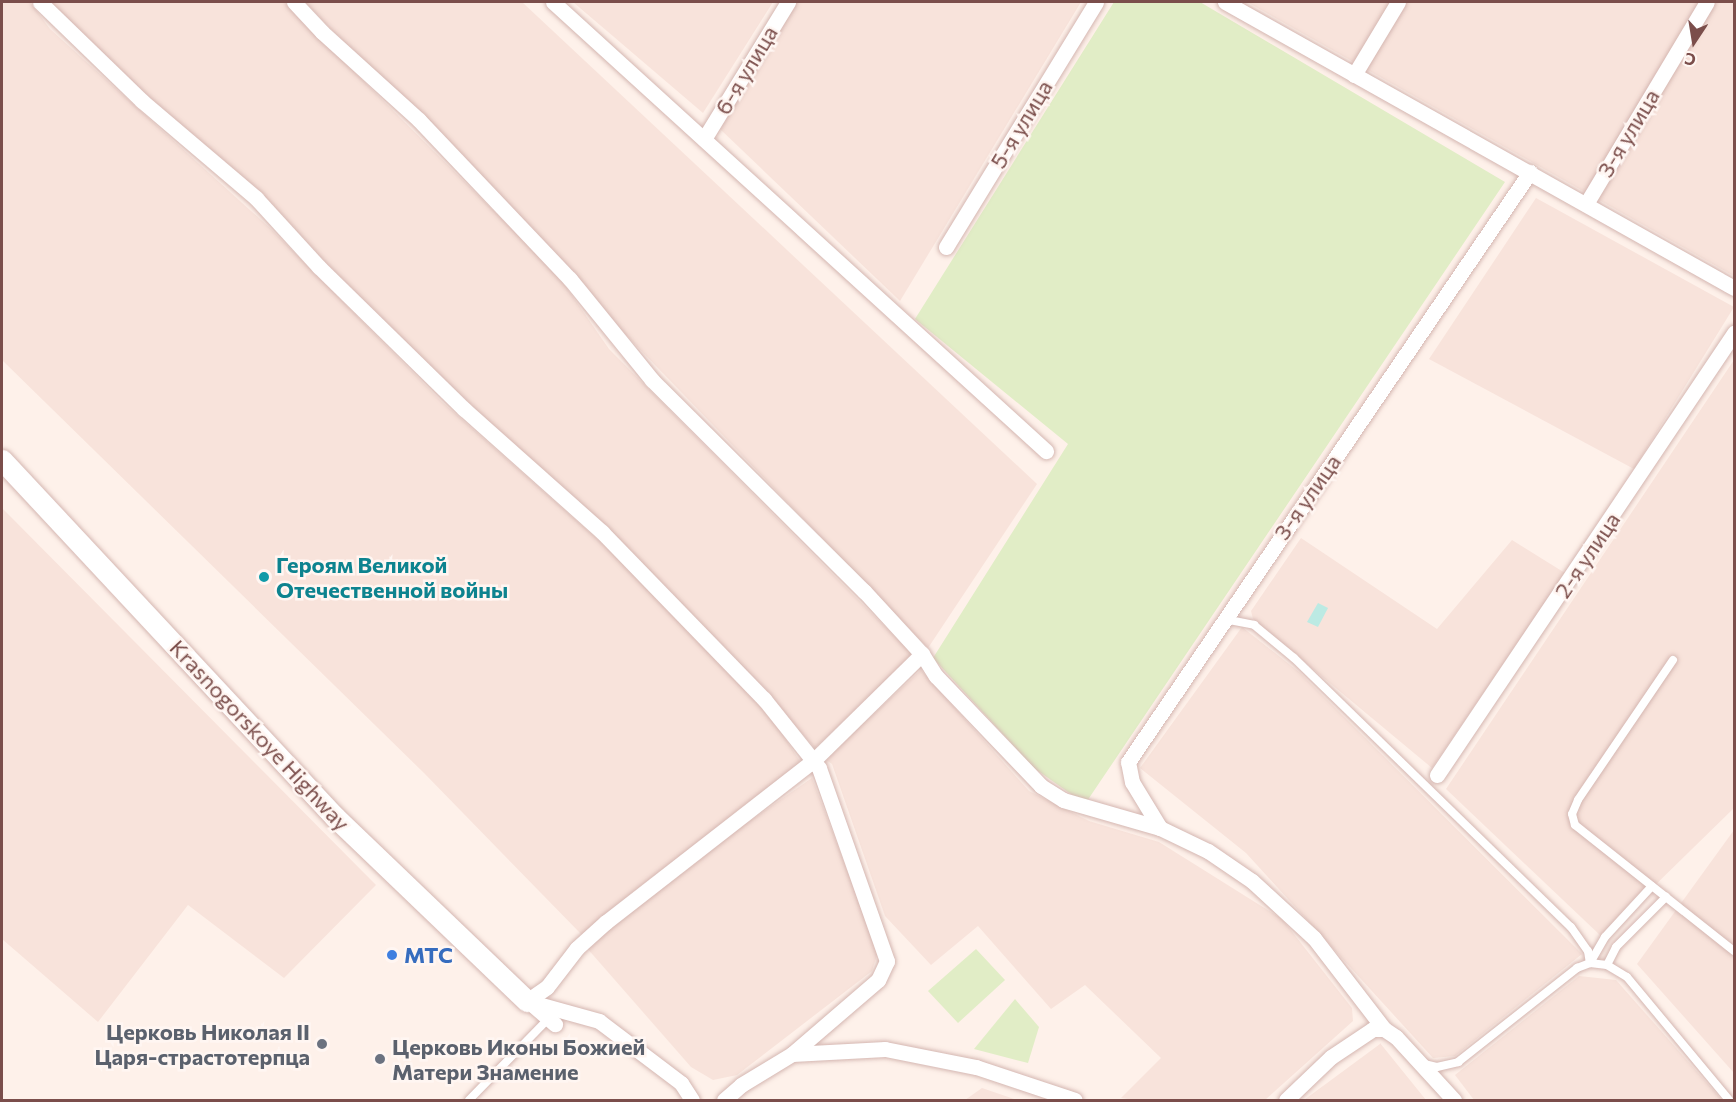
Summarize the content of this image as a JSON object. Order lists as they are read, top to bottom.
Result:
{
  "streets": {
    "street": [
      "6-я улица",
      "5-я улица",
      "3-я улица",
      "2-я улица",
      "Krasnogorskoye Highway"
    ]
  },
  "places": [
    "Героям Великой Отечественной войны",
    "МТС",
    "Церковь Николая II Царя-страстотерпца",
    "Церковь Иконы Божией Матери Знамение"
  ],
  "north": "bottom"
}
